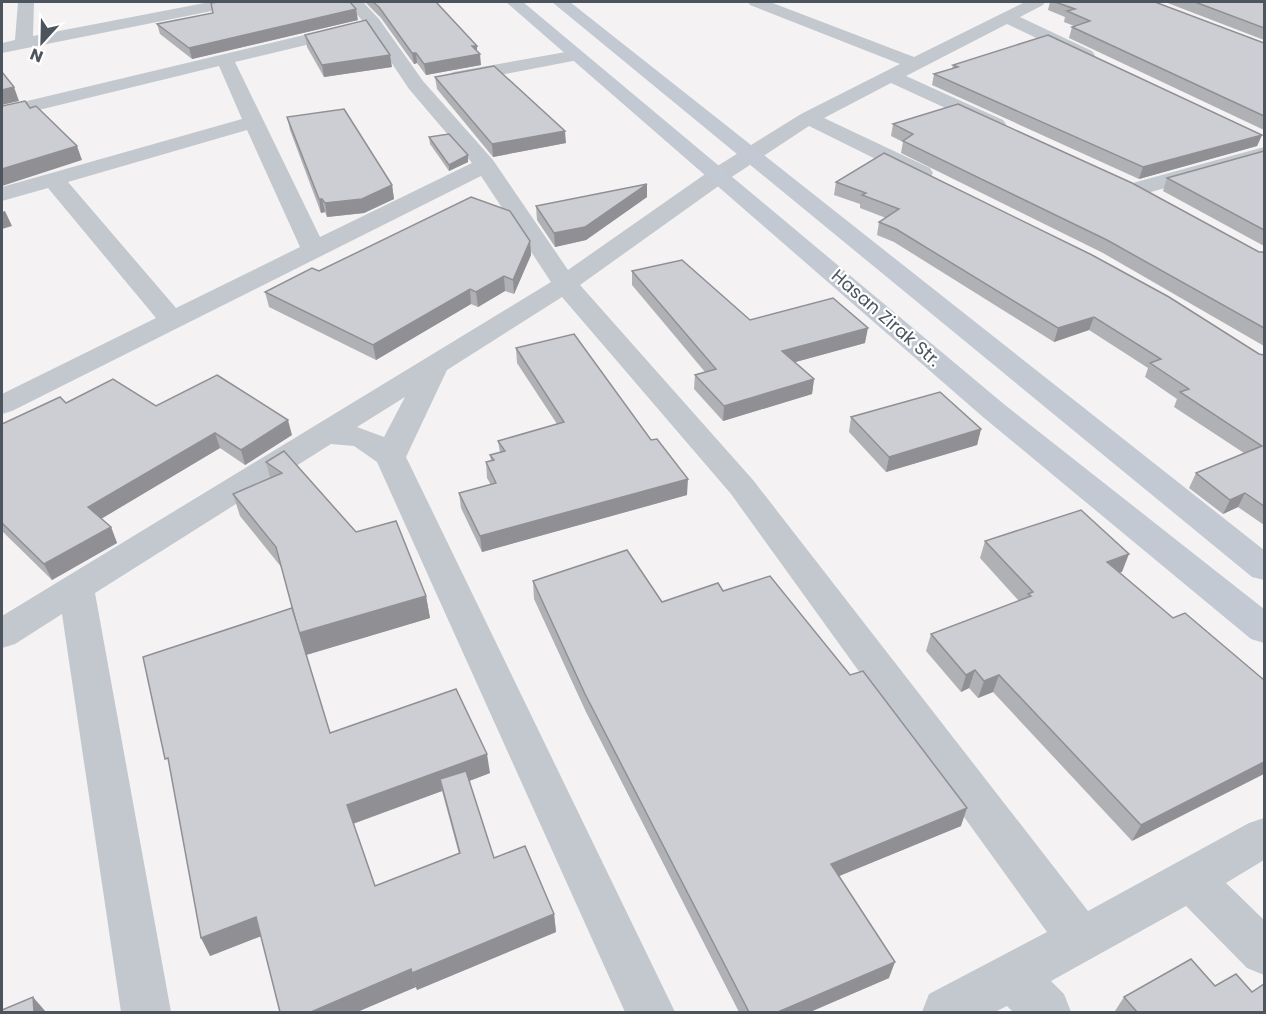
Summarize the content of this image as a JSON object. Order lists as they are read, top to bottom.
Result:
{
  "streets": {
    "main road": ["Hasan Zirak Str."]
  },
  "north": "bottom"
}
